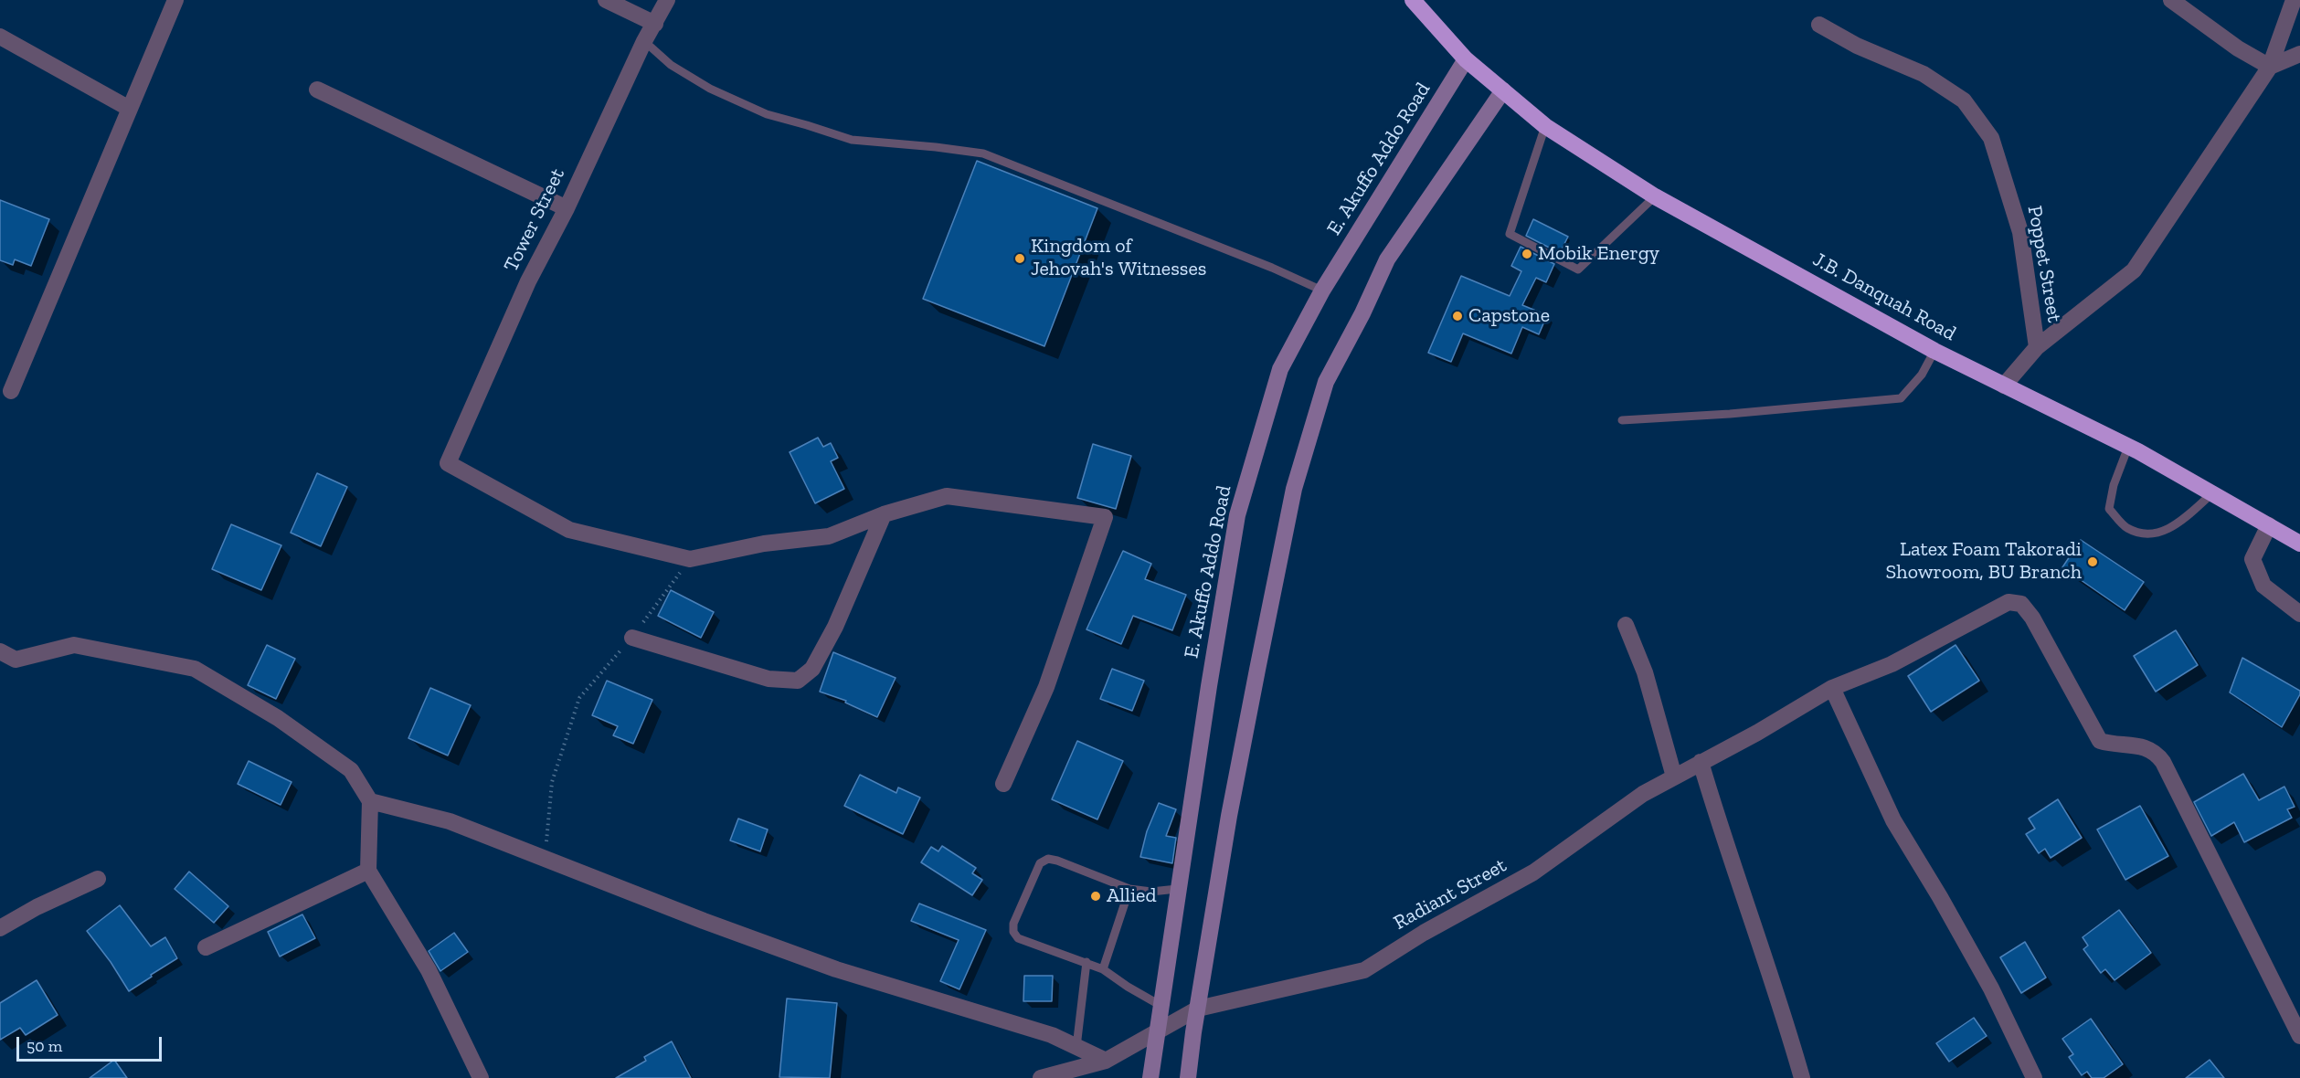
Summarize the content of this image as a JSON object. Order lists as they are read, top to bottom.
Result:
{
  "streets": {
    "highway": ["J.B. Danquah Road"],
    "main road": ["E. Akuffo Addo Road"],
    "street": ["Tower Street", "Poppet Street", "Radiant Street"]
  },
  "crossings": [
    ["E. Akuffo Addo Road", "J.B. Danquah Road"],
    ["E. Akuffo Addo Road", "Radiant Street"]
  ],
  "places": [
    "Mobik Energy",
    "Kingdom of Jehovah's Witnesses",
    "Capstone",
    "Latex Foam Takoradi Showroom, BU Branch",
    "Allied"
  ],
  "scale_bar": "50 m"
}
